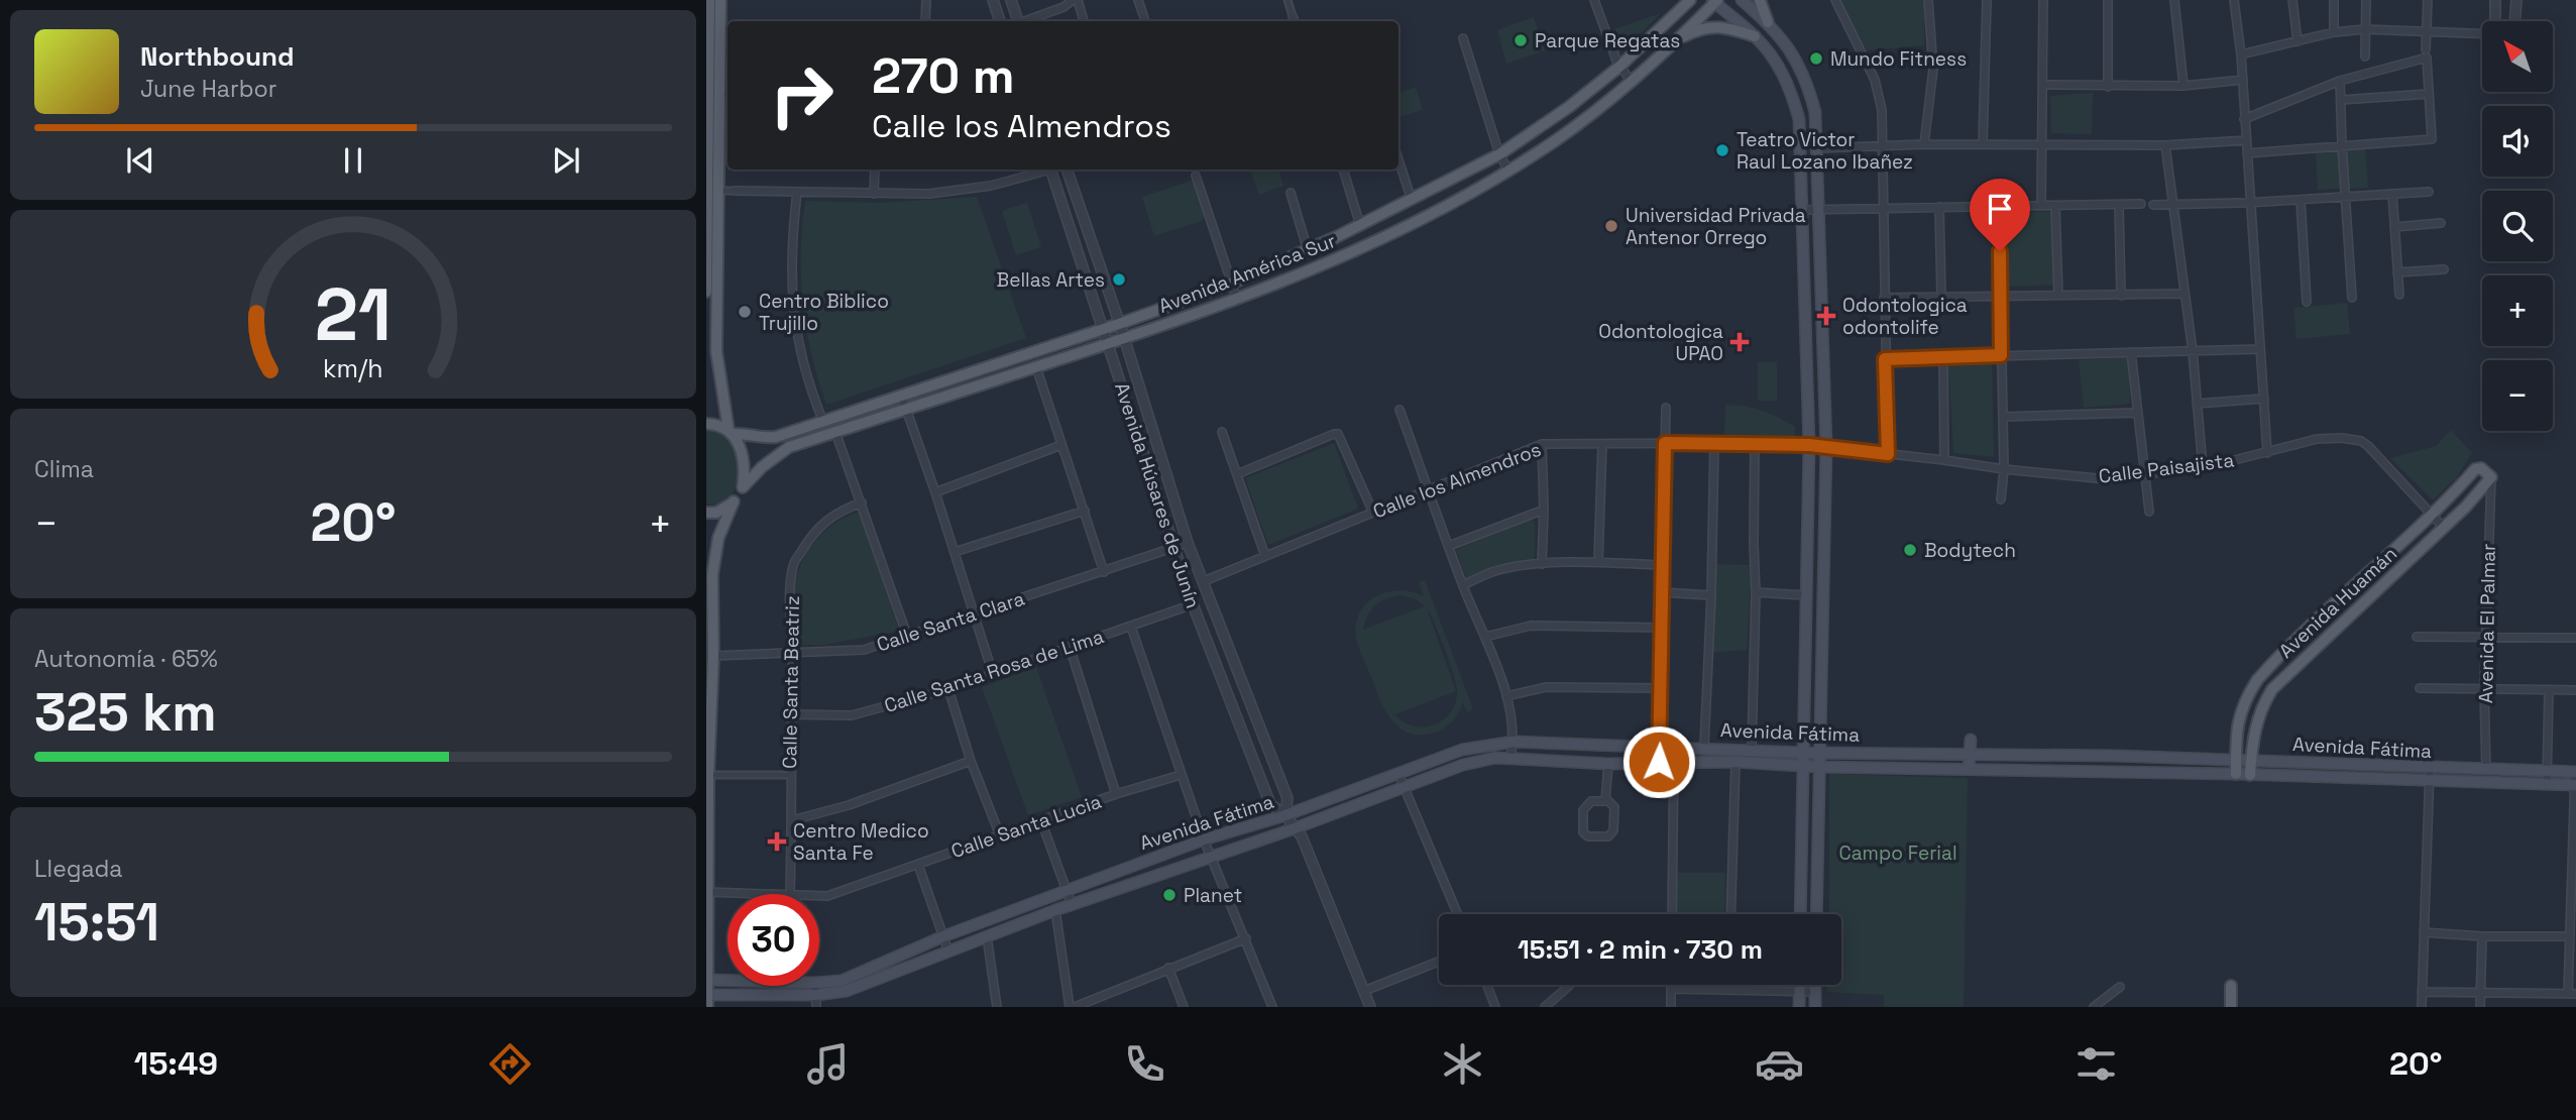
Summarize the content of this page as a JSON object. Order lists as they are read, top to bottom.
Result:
{
  "streets": {
    "main road": ["Avenida América Sur", "Avenida Huamán", "Avenida Fátima"],
    "street": [
      "Calle Paisajista",
      "Calle los Almendros",
      "Avenida Húsares de Junín",
      "Calle Santa Clara",
      "Avenida El Palmar",
      "Calle Santa Rosa de Lima",
      "Calle Santa Beatriz",
      "Calle Santa Lucia"
    ]
  },
  "crossings": [
    ["Avenida América Sur", "Avenida Húsares de Junín"],
    ["Avenida América Sur", "Calle Santa Clara"],
    ["Avenida América Sur", "Avenida Fátima"],
    ["Avenida América Sur", "Calle Santa Lucia"],
    ["Calle Paisajista", "Calle los Almendros"],
    ["Calle Paisajista", "Avenida Huamán"],
    ["Calle los Almendros", "Avenida Húsares de Junín"],
    ["Avenida Húsares de Junín", "Calle Santa Clara"],
    ["Avenida Húsares de Junín", "Calle Santa Rosa de Lima"],
    ["Avenida Húsares de Junín", "Avenida Fátima"],
    ["Avenida Huamán", "Avenida El Palmar"],
    ["Avenida Huamán", "Avenida Fátima"],
    ["Calle Santa Clara", "Calle Santa Beatriz"],
    ["Avenida El Palmar", "Avenida Fátima"],
    ["Calle Santa Rosa de Lima", "Calle Santa Beatriz"]
  ],
  "parks": ["Campo Ferial"],
  "places": {
    "other": [
      "Parque Regatas",
      "Mundo Fitness",
      "Teatro Victor Raul Lozano Ibañez",
      "Universidad Privada Antenor Orrego",
      "Bellas Artes",
      "Centro Biblico Trujillo",
      "Bodytech",
      "Planet"
    ],
    "health": ["Odontologica odontolife", "Odontologica UPAO", "Centro Medico Santa Fe"]
  },
  "north": "top left",
  "page": {
    "map_buttons": ["+", "−"],
    "turn": ["270 m", "Calle los Almendros"],
    "song": ["Northbound", "June Harbor"],
    "tile": [
      "Clima",
      ["Autonomía · 65%", "325 km"],
      ["Llegada", "15:51"]
    ],
    "heat": ["−", "20°", "+"],
    "limit": "30",
    "trip": "15:51 · 2 min · 730 m",
    "tabs": ["15:49", "20°"],
    "gauge": ["21", "km/h"]
  }
}
